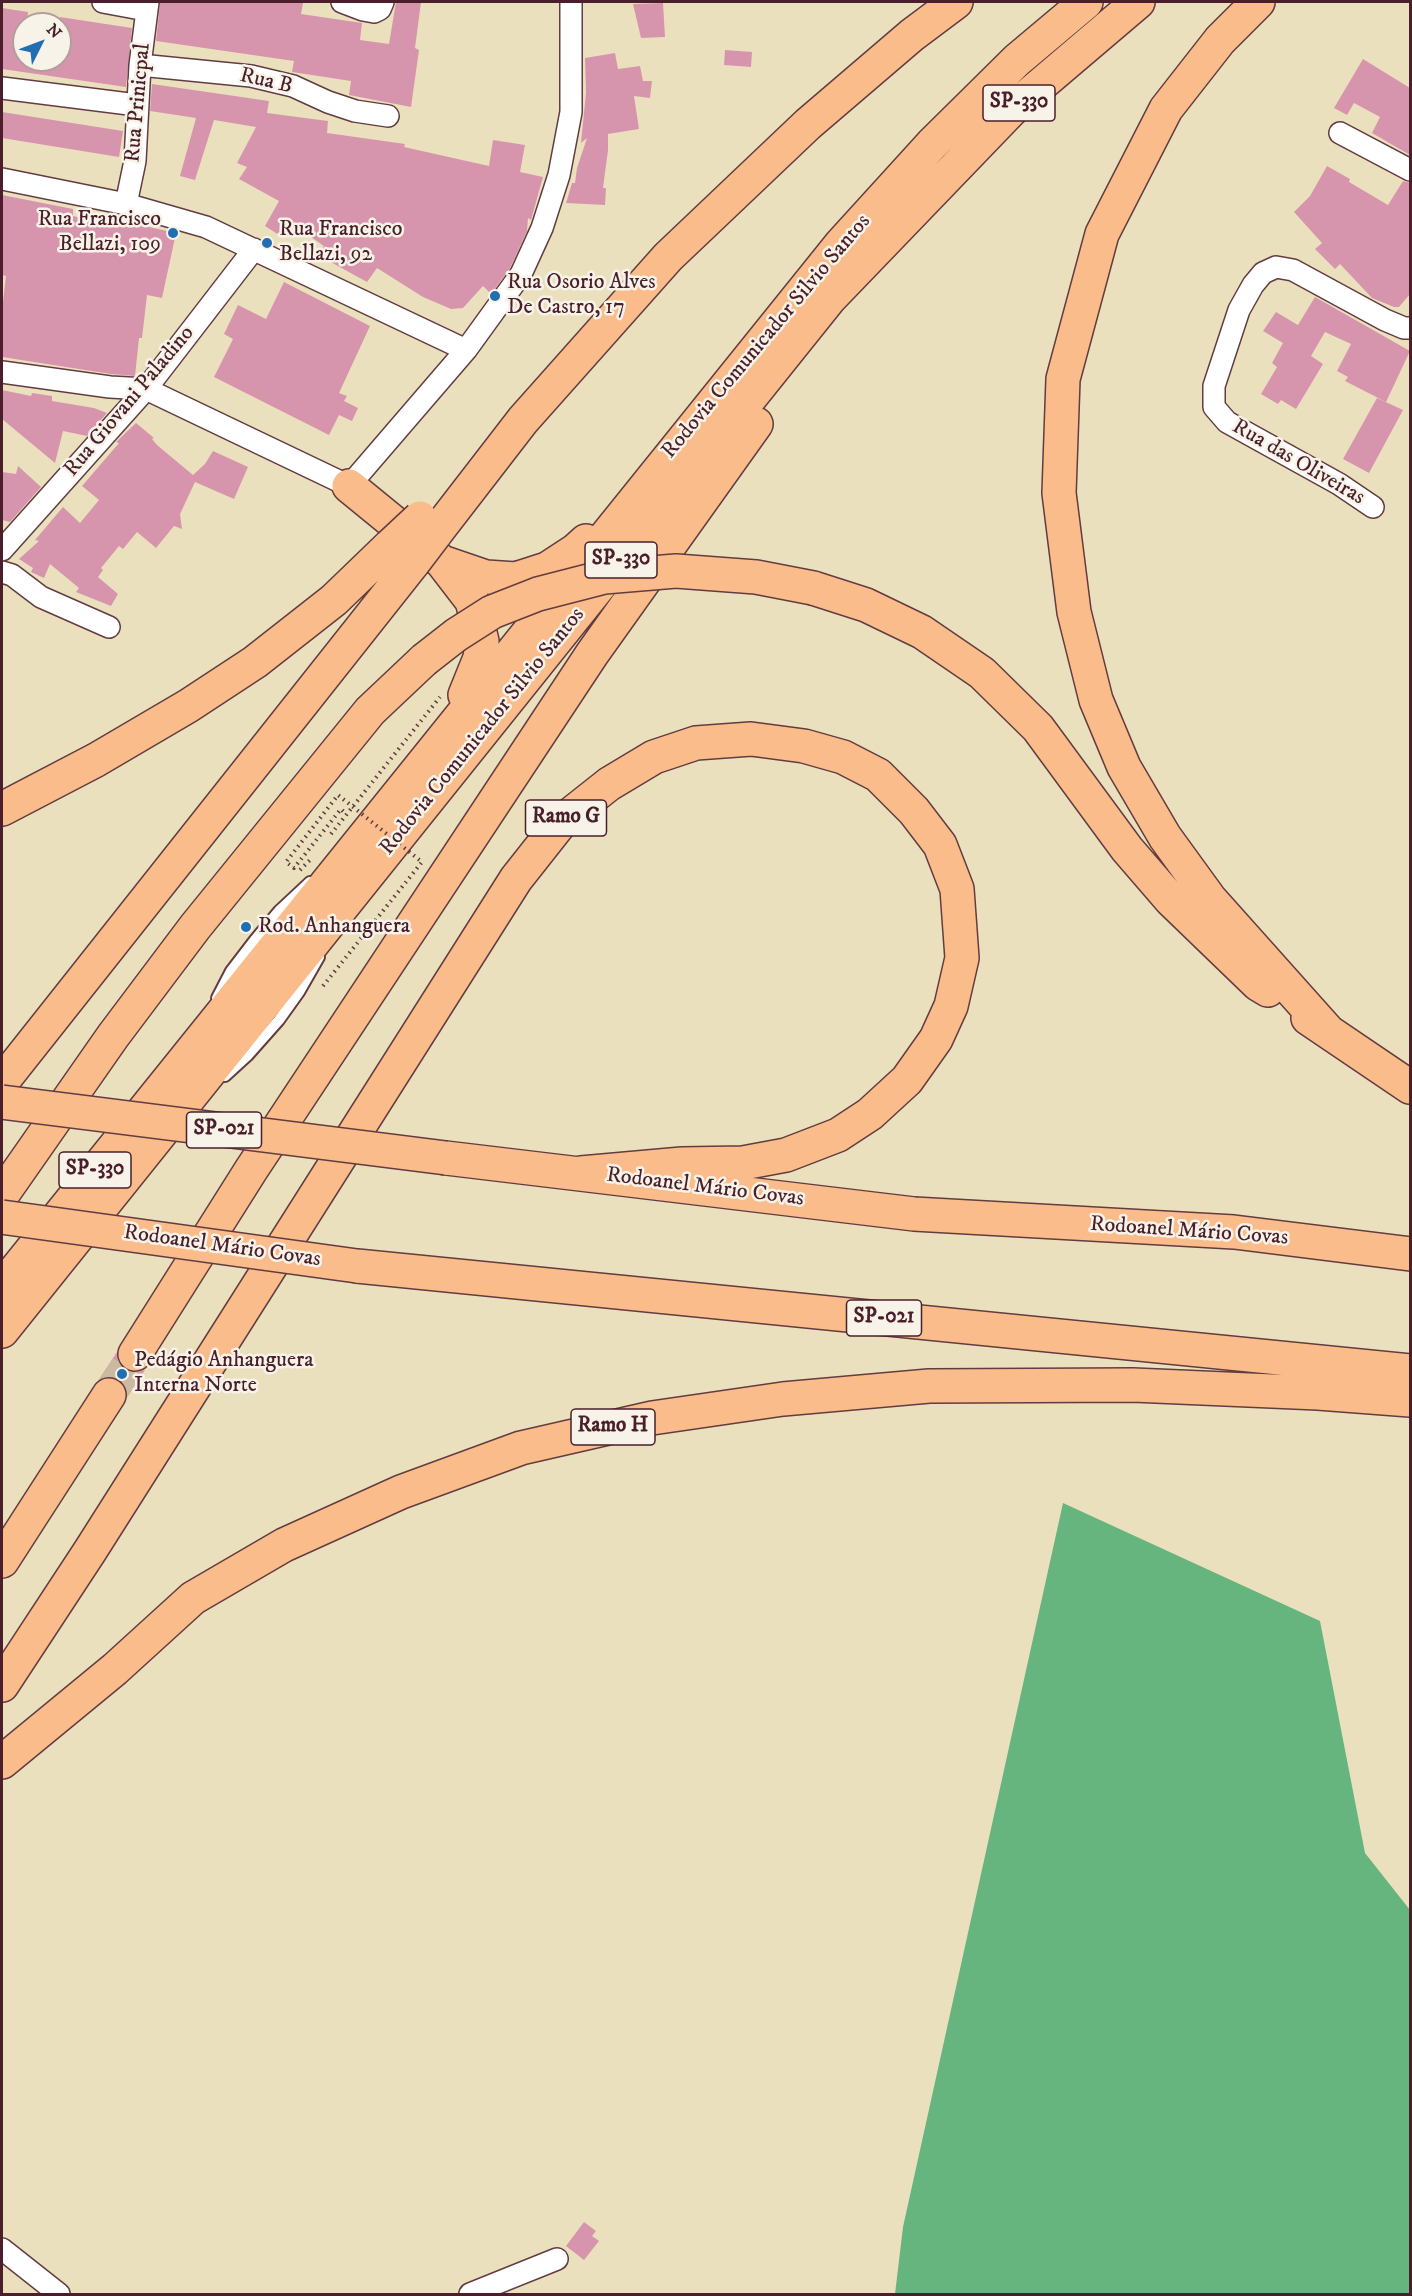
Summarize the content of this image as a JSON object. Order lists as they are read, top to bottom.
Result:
{
  "streets": {
    "highway": [
      "SP-330",
      "Rodovia Comunicador Silvio Santos",
      "Ramo G",
      "SP-021",
      "Rodoanel Mário Covas",
      "Ramo H"
    ],
    "street": [
      "Rua B",
      "Rua Prinicpal",
      "Rua Giovani Paladino",
      "Rua das Oliveiras"
    ]
  },
  "crossings": [
    ["Rua B", "Rua Prinicpal"],
    ["Ramo G", "Rodoanel Mário Covas"]
  ],
  "places": [
    "Rua Francisco Bellazi, 109",
    "Rua Francisco Bellazi, 92",
    "Rua Osorio Alves De Castro, 17",
    "Rod. Anhanguera",
    "Pedágio Anhanguera Interna Norte"
  ],
  "north": "top right"
}
